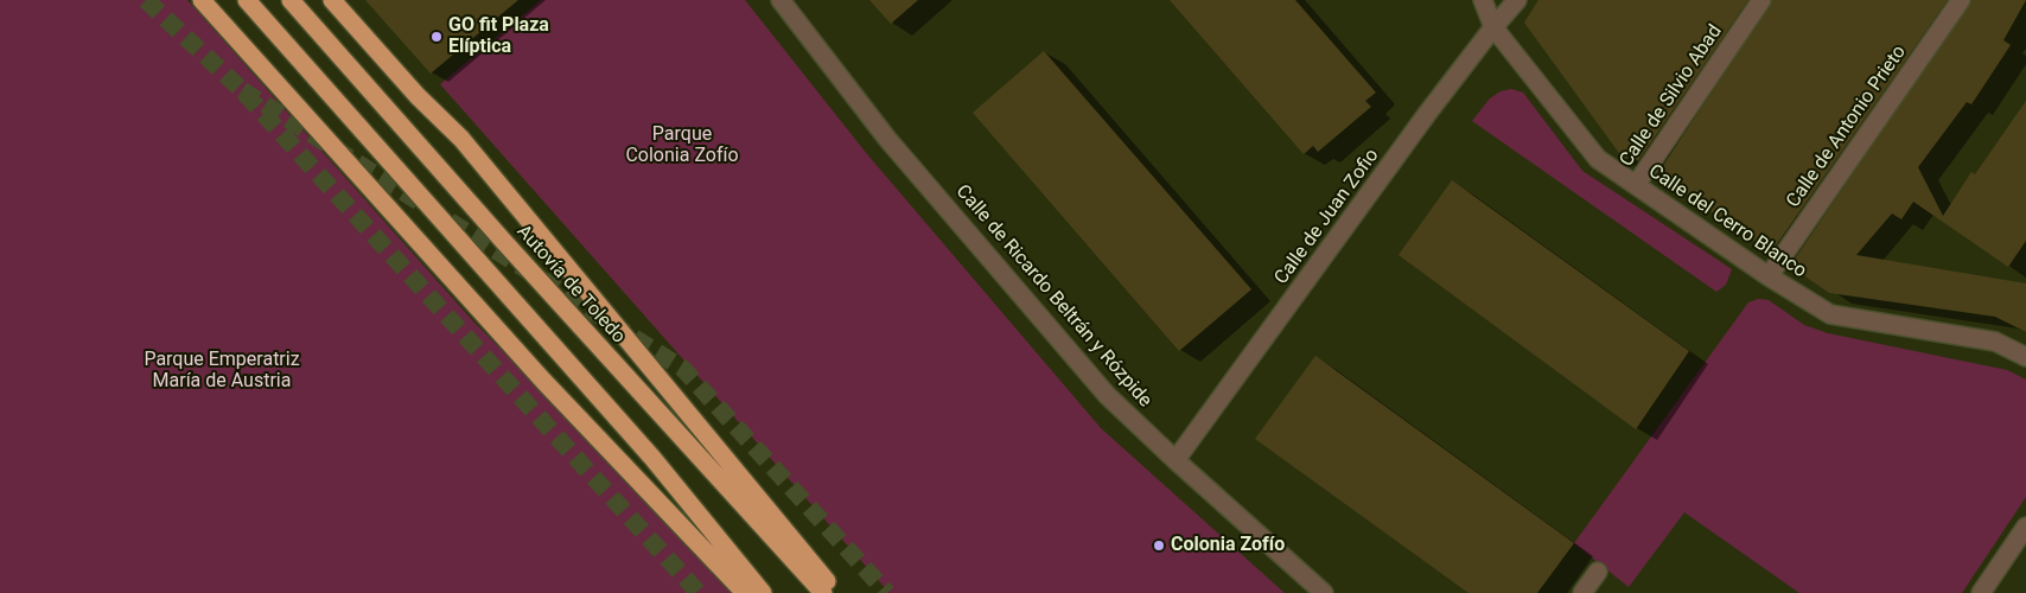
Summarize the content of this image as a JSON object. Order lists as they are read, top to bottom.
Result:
{
  "streets": {
    "highway": ["Autovía de Toledo"],
    "street": [
      "Calle de Silvio Abad",
      "Calle de Antonio Prieto",
      "Calle de Juan Zofio",
      "Calle del Cerro Blanco",
      "Calle de Ricardo Beltrán y Rózpide"
    ]
  },
  "crossings": [
    ["Calle de Silvio Abad", "Calle del Cerro Blanco"],
    ["Calle de Antonio Prieto", "Calle del Cerro Blanco"],
    ["Calle de Juan Zofio", "Calle del Cerro Blanco"],
    ["Calle de Juan Zofio", "Calle de Ricardo Beltrán y Rózpide"]
  ],
  "parks": ["Parque Colonia Zofío", "Parque Emperatriz María de Austria"],
  "places": ["GO fit Plaza Elíptica", "Colonia Zofío"]
}
